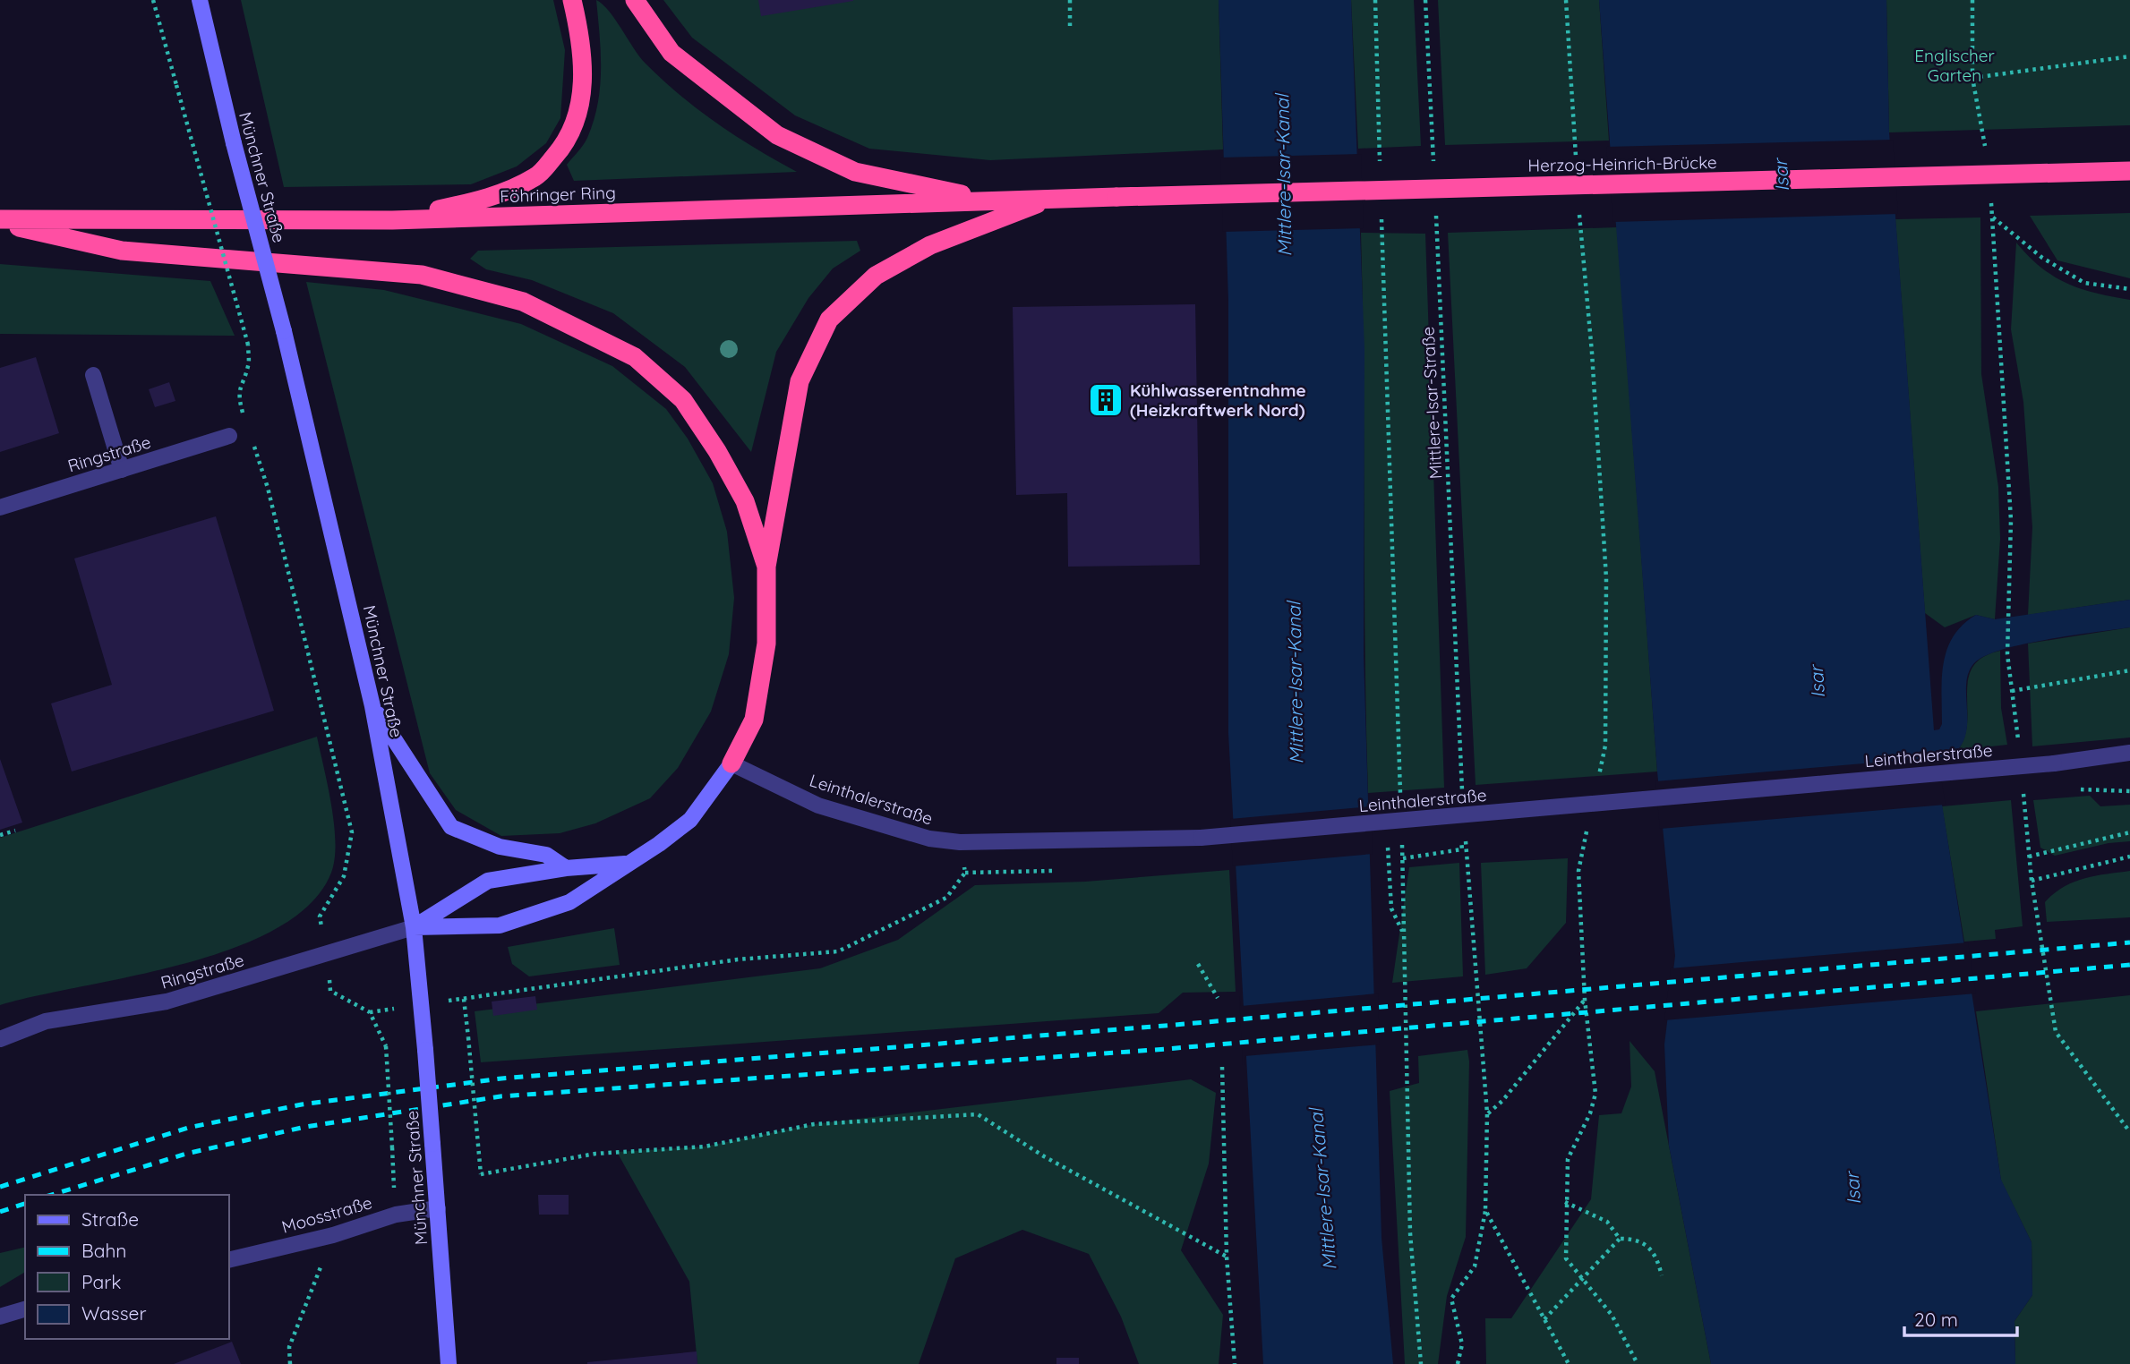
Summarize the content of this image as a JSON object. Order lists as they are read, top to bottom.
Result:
{
  "streets": {
    "highway": ["Herzog-Heinrich-Brücke", "Föhringer Ring"],
    "main road": ["Münchner Straße"],
    "street": ["Ringstraße", "Leinthalerstraße", "Moosstraße"],
    "path": ["Mittlere-Isar-Straße"]
  },
  "crossings": [
    ["Herzog-Heinrich-Brücke", "Föhringer Ring"],
    ["Münchner Straße", "Ringstraße"],
    ["Münchner Straße", "Moosstraße"]
  ],
  "water": ["Mittlere-Isar-Kanal", "Isar"],
  "parks": ["Englischer Garten"],
  "places": {
    "building": ["Kühlwasserentnahme (Heizkraftwerk Nord)"]
  },
  "legend": [
    "Straße",
    "Bahn",
    "Park",
    "Wasser"
  ],
  "scale_bar": "20 m"
}
